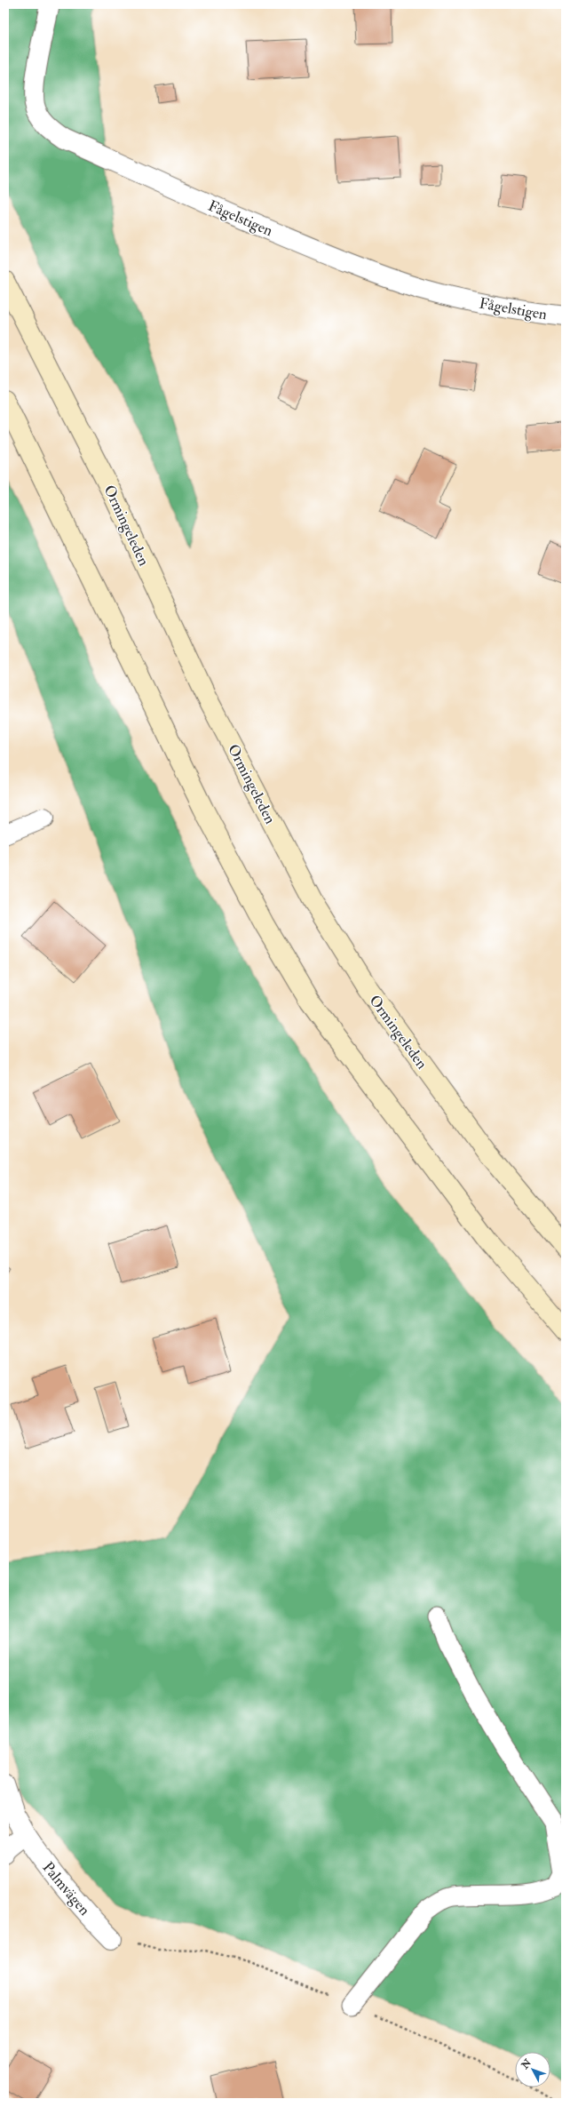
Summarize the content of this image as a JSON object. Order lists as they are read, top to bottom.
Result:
{
  "streets": {
    "main road": ["Ormingeleden"],
    "street": ["Fågelstigen", "Palmvägen"]
  },
  "north": "top left"
}
